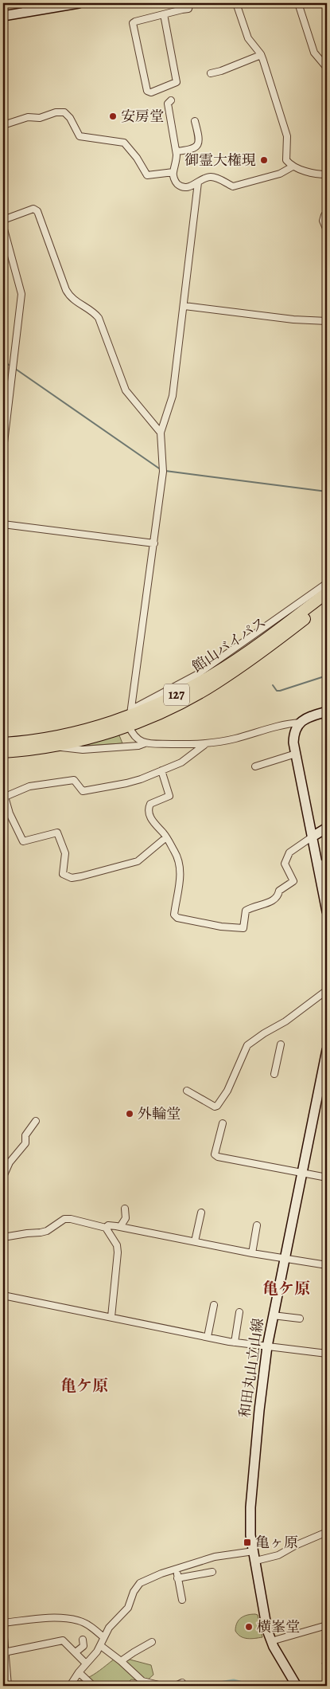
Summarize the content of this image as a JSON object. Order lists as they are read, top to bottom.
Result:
{
  "streets": {
    "highway": ["館山バイパス", "127"],
    "main road": ["和田丸山立山線"]
  },
  "districts": ["亀ケ原", "亀ケ原"],
  "places": {
    "other": [
      "安房堂",
      "御霊大権現",
      "外輪堂",
      "横峯堂"
    ],
    "transit": ["亀ヶ原"]
  }
}
